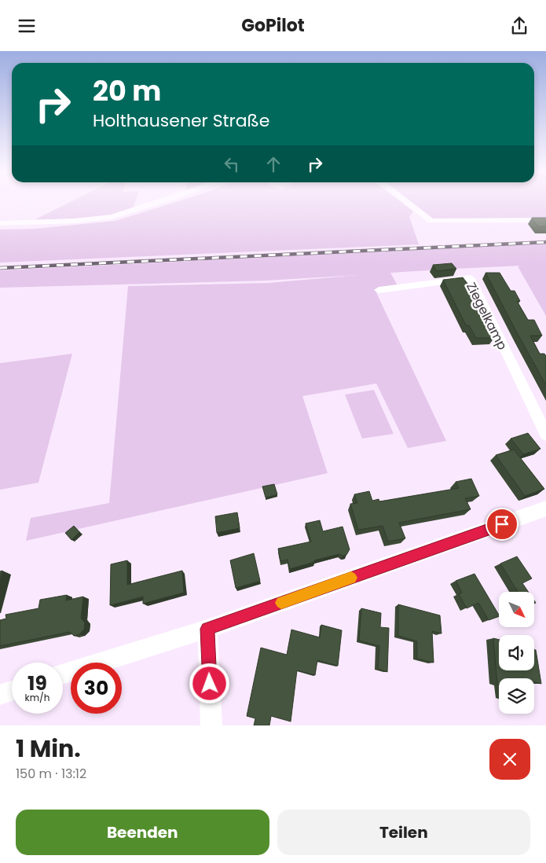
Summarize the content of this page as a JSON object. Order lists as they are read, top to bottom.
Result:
{
  "streets": {
    "street": ["Ziegelkamp"]
  },
  "north": "bottom right",
  "page": {
    "header": "GoPilot",
    "turn": ["20 m", "Holthausener Straße"],
    "speed": "19 km/h",
    "limit": "30",
    "heading": ["1 Min.", "150 m · 13:12"],
    "buttons": ["Beenden", "Teilen"]
  }
}
